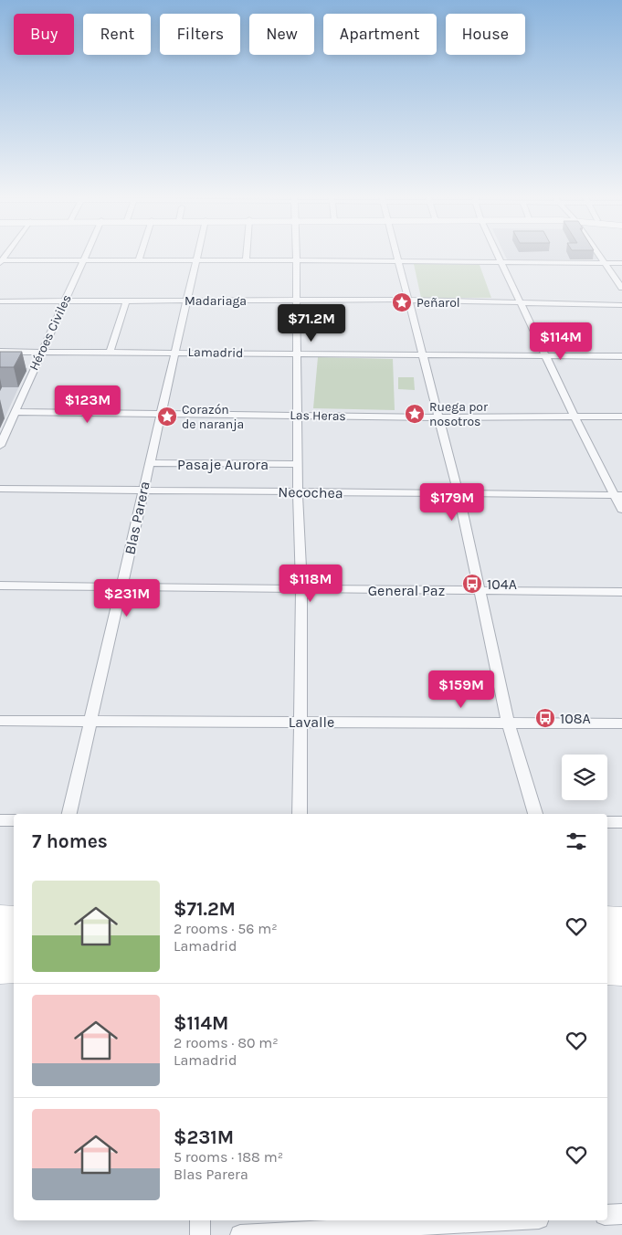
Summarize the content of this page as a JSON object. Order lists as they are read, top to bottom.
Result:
{
  "streets": {
    "street": [
      "Madariaga",
      "Héroes Civiles",
      "Lamadrid",
      "Las Heras",
      "Pasaje Aurora",
      "Necochea",
      "Blas Parera",
      "General Paz",
      "Lavalle"
    ]
  },
  "crossings": [
    ["Madariaga", "Héroes Civiles"],
    ["Madariaga", "Blas Parera"],
    ["Héroes Civiles", "Lamadrid"],
    ["Héroes Civiles", "Las Heras"],
    ["Lamadrid", "Blas Parera"],
    ["Las Heras", "Blas Parera"],
    ["Pasaje Aurora", "Blas Parera"],
    ["Necochea", "Blas Parera"],
    ["Blas Parera", "General Paz"],
    ["Blas Parera", "Lavalle"]
  ],
  "places": {
    "place": ["Peñarol", "Ruega por nosotros", "Corazón de naranja"],
    "bus stop": ["104A", "108A"]
  },
  "page": {
    "chip": [
      "Buy",
      "Rent",
      "Filters",
      "New",
      "Apartment",
      "House"
    ],
    "price": [
      "$71.2M",
      "$114M",
      "$123M",
      "$179M",
      "$118M",
      "$231M",
      "$159M"
    ],
    "heading": "7 homes",
    "list": [
      {
        "name": "$71.2M",
        "note": "2 rooms · 56 m² · Lamadrid"
      },
      {
        "name": "$114M",
        "note": "2 rooms · 80 m² · Lamadrid"
      },
      {
        "name": "$231M",
        "note": "5 rooms · 188 m² · Blas Parera"
      }
    ]
  }
}
